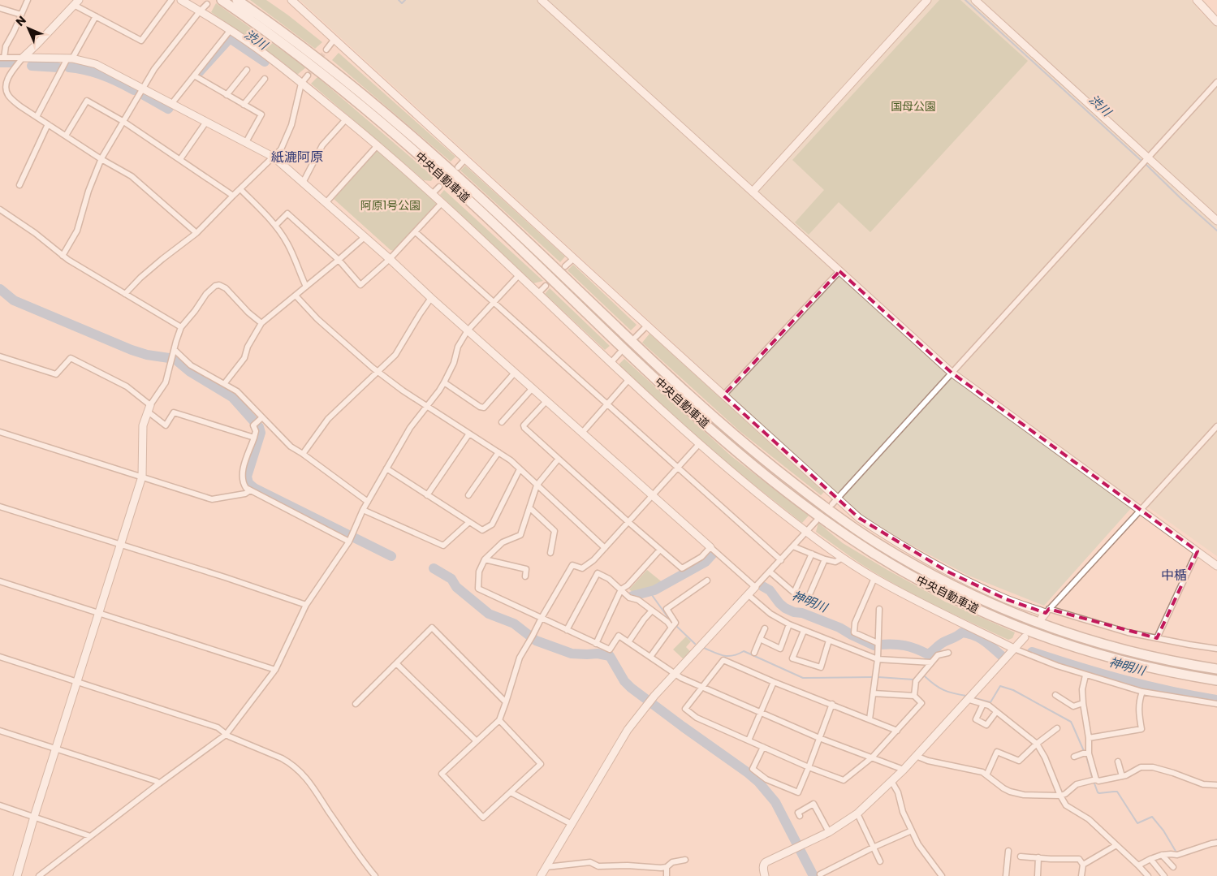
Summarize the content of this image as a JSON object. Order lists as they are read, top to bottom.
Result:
{
  "streets": {
    "highway": ["中央自動車道"]
  },
  "districts": ["紙漉阿原", "中楯"],
  "water": ["渋川", "神明川"],
  "parks": ["国母公園", "阿原1号公園"],
  "north": "top left"
}
